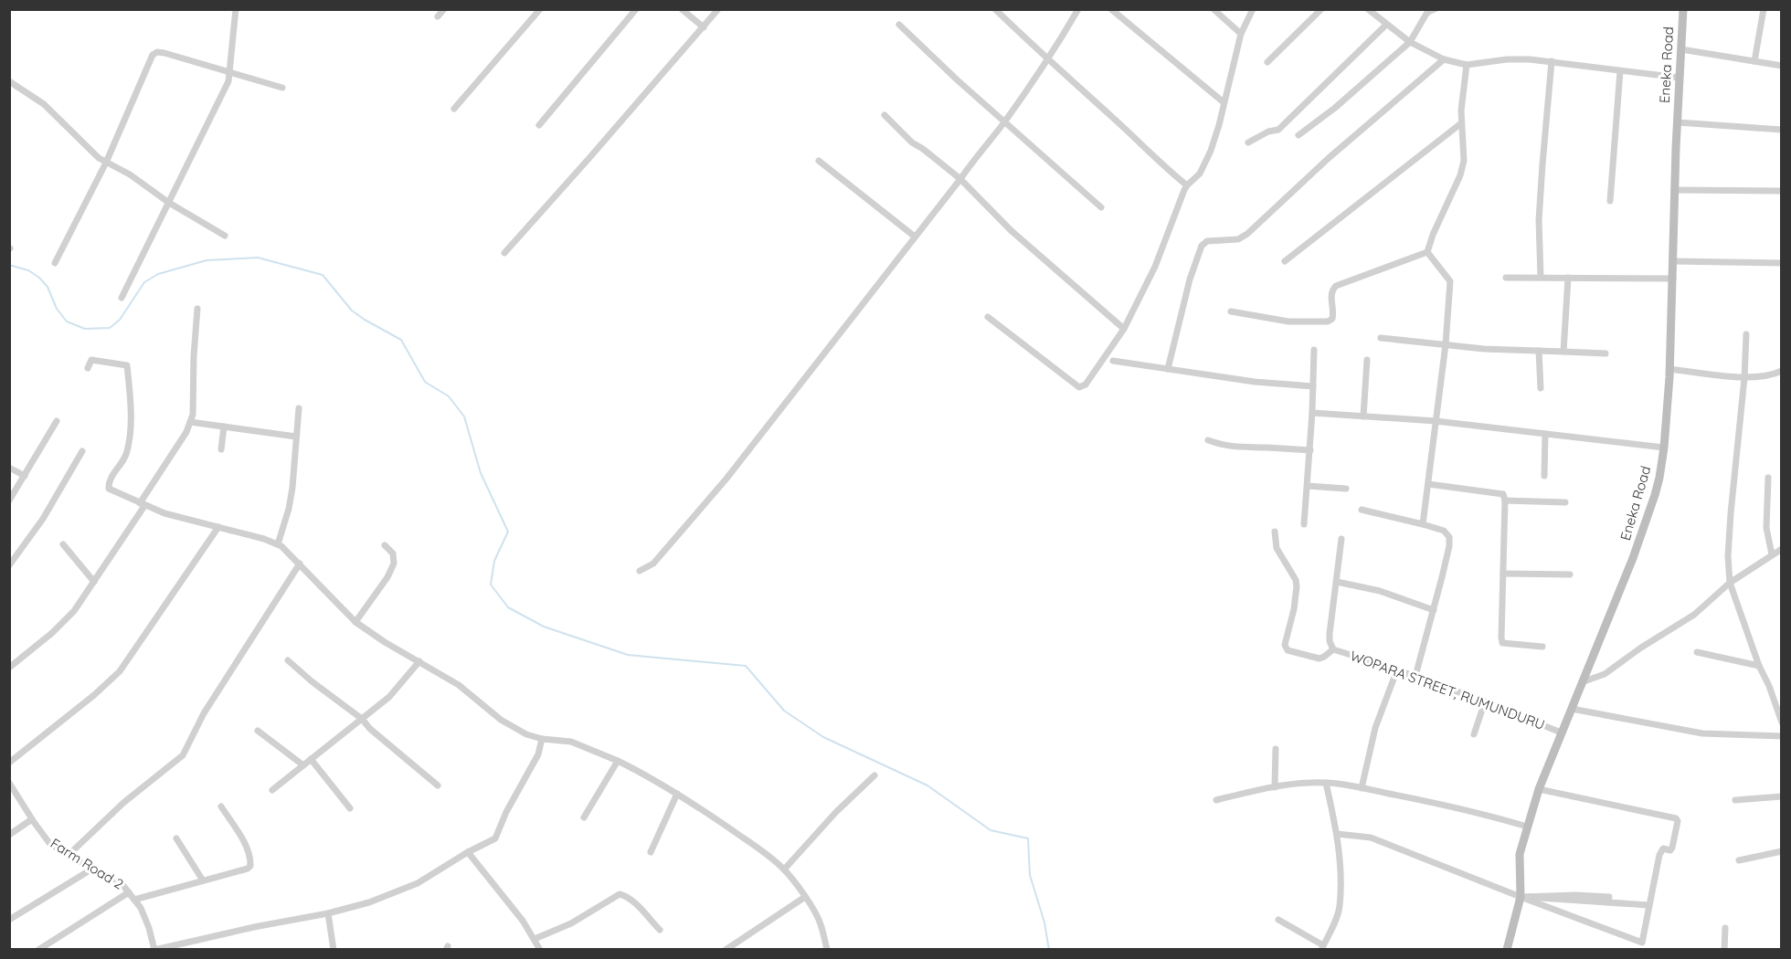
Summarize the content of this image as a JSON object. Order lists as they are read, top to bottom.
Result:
{
  "streets": {
    "main road": ["Eneka Road"],
    "street": ["WOPARA STREET, RUMUNDURU", "Farm Road 2"]
  },
  "crossings": [
    ["Eneka Road", "WOPARA STREET, RUMUNDURU"]
  ]
}
